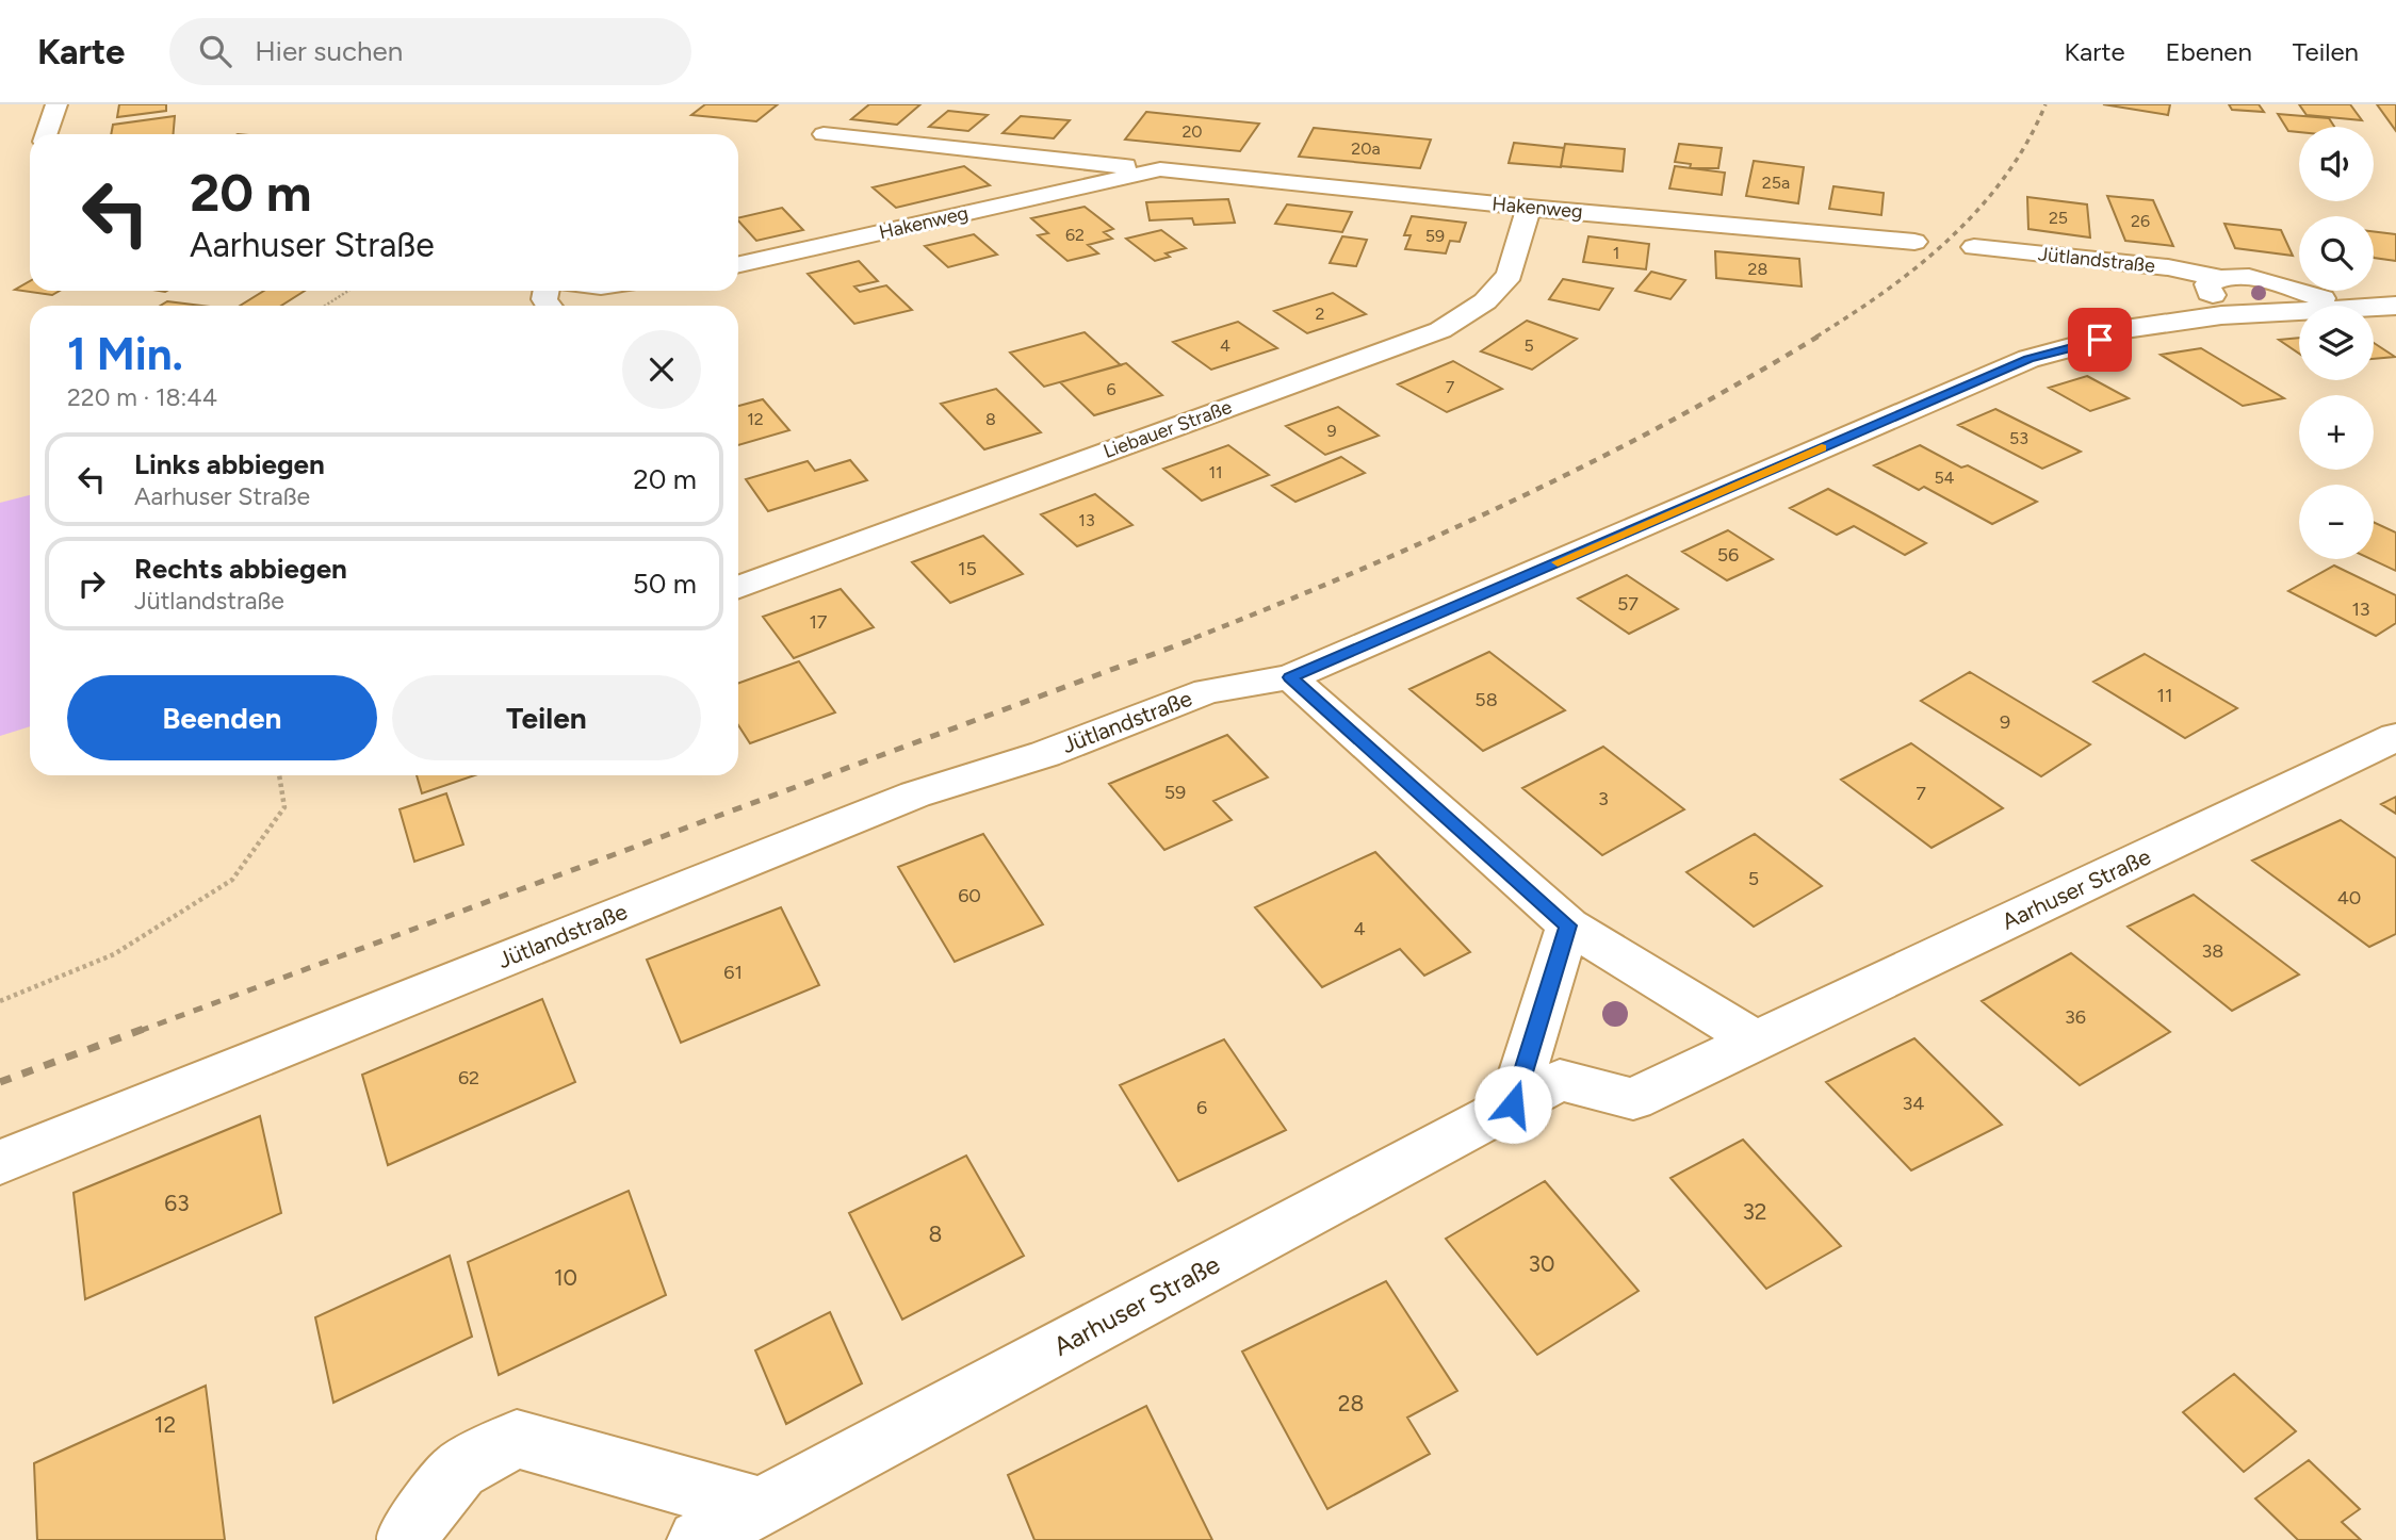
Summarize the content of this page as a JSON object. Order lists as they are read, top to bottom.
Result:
{
  "streets": {
    "street": [
      "Hakenweg",
      "Jütlandstraße",
      "Liebauer Straße",
      "Aarhuser Straße"
    ]
  },
  "crossings": [
    ["Hakenweg", "Liebauer Straße"]
  ],
  "house_numbers": [
    "20",
    "20a",
    "25a",
    "25",
    "26",
    "62",
    "59",
    "1",
    "28",
    "2",
    "4",
    "5",
    "7",
    "6",
    "12",
    "8",
    "9",
    "53",
    "11",
    "54",
    "13",
    "56",
    "15",
    "57",
    "13",
    "17",
    "11",
    "58",
    "9",
    "59",
    "7",
    "3",
    "5",
    "60",
    "40",
    "4",
    "38",
    "61",
    "36",
    "62",
    "34",
    "6",
    "63",
    "32",
    "8",
    "30",
    "10",
    "28",
    "12"
  ],
  "page": {
    "header": "Karte",
    "search": "Hier suchen",
    "nav": ["Karte", "Ebenen", "Teilen"],
    "map_buttons": ["+", "−"],
    "turn": ["20 m", "Aarhuser Straße"],
    "heading": ["1 Min.", "220 m · 18:44"],
    "list": [
      {
        "name": "Links abbiegen",
        "note": "Aarhuser Straße",
        "value": "20 m"
      },
      {
        "name": "Rechts abbiegen",
        "note": "Jütlandstraße",
        "value": "50 m"
      }
    ],
    "buttons": ["Beenden", "Teilen"]
  }
}
